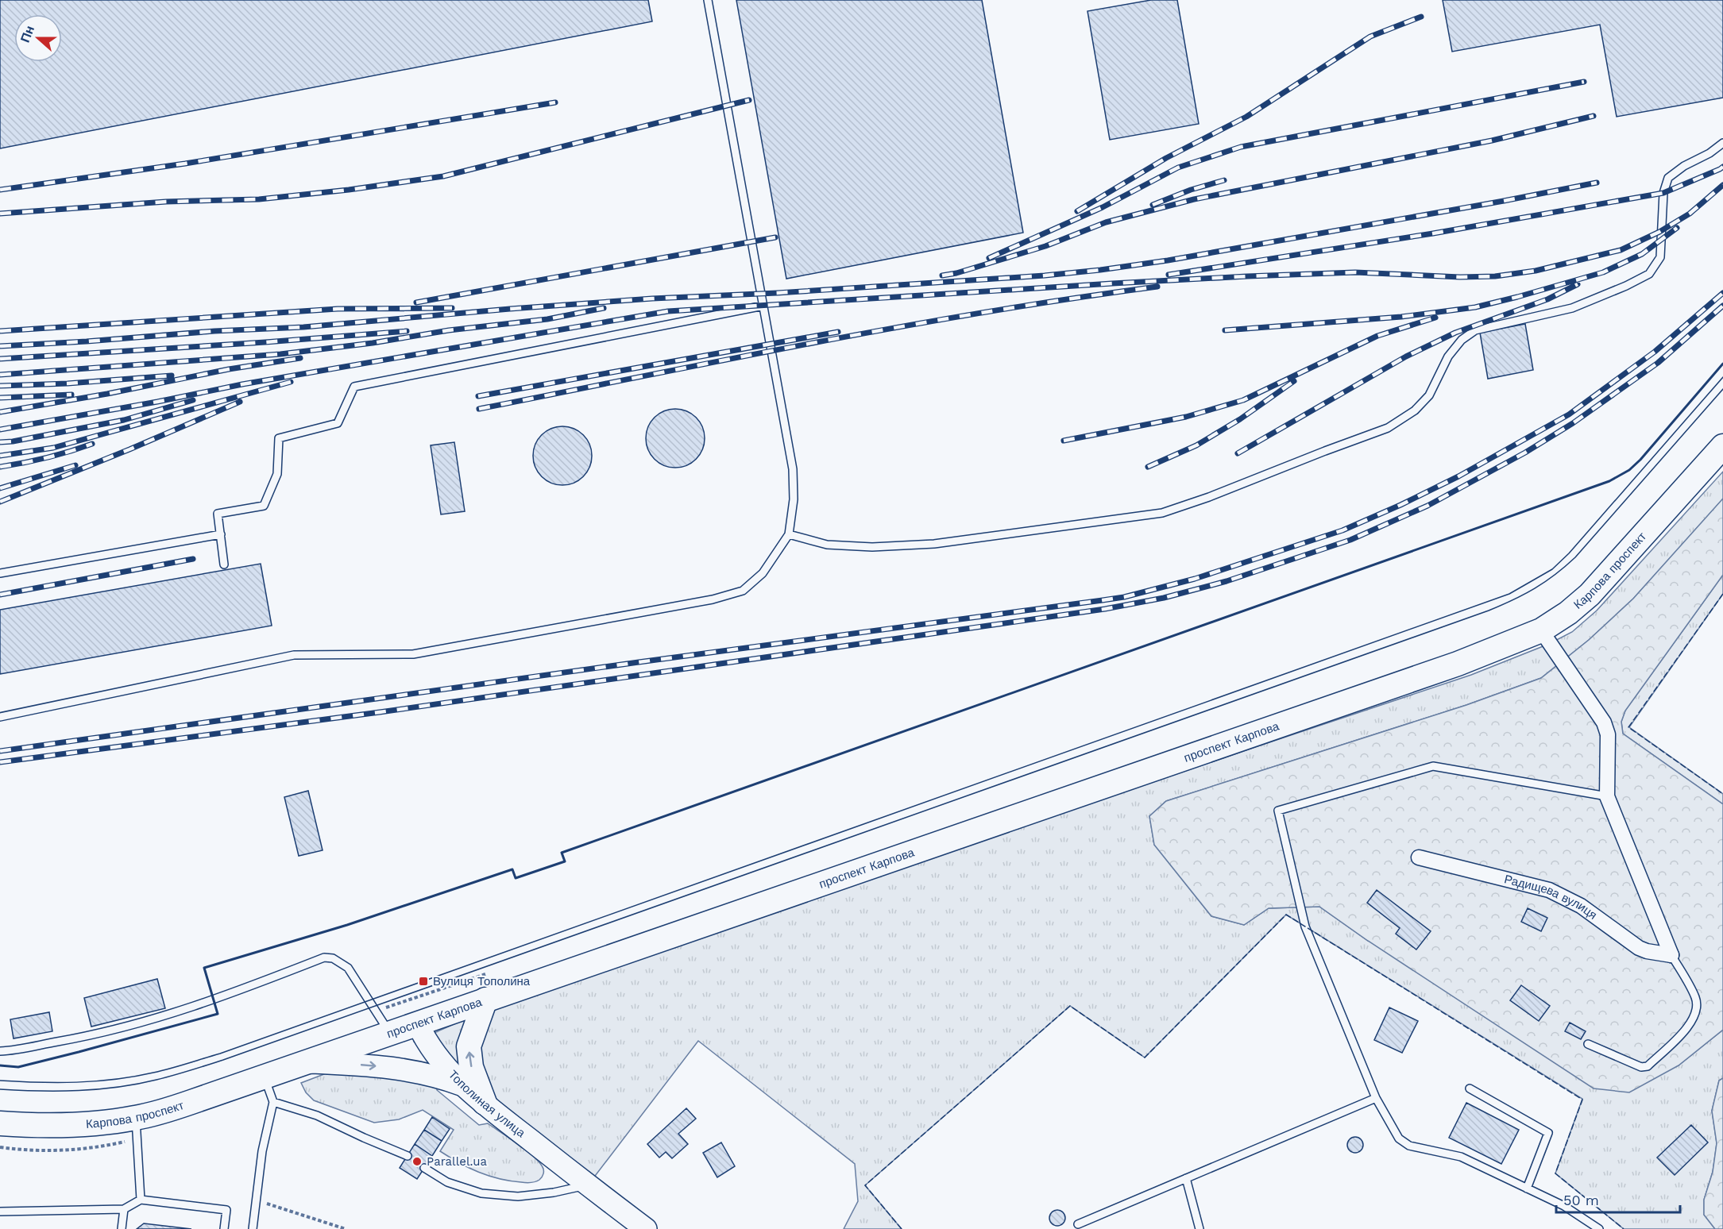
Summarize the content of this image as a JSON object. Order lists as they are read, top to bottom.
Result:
{
  "streets": {
    "main road": ["Карпова проспект", "проспект Карпова", "Тополиная улица"],
    "street": ["Радищева вулиця"]
  },
  "crossings": [
    ["Карпова проспект", "проспект Карпова"],
    ["проспект Карпова", "Тополиная улица"]
  ],
  "places": {
    "transit": ["Вулиця Тополина"],
    "other": ["Parallel.ua"]
  },
  "scale_bar": "50 m",
  "north": "left"
}
